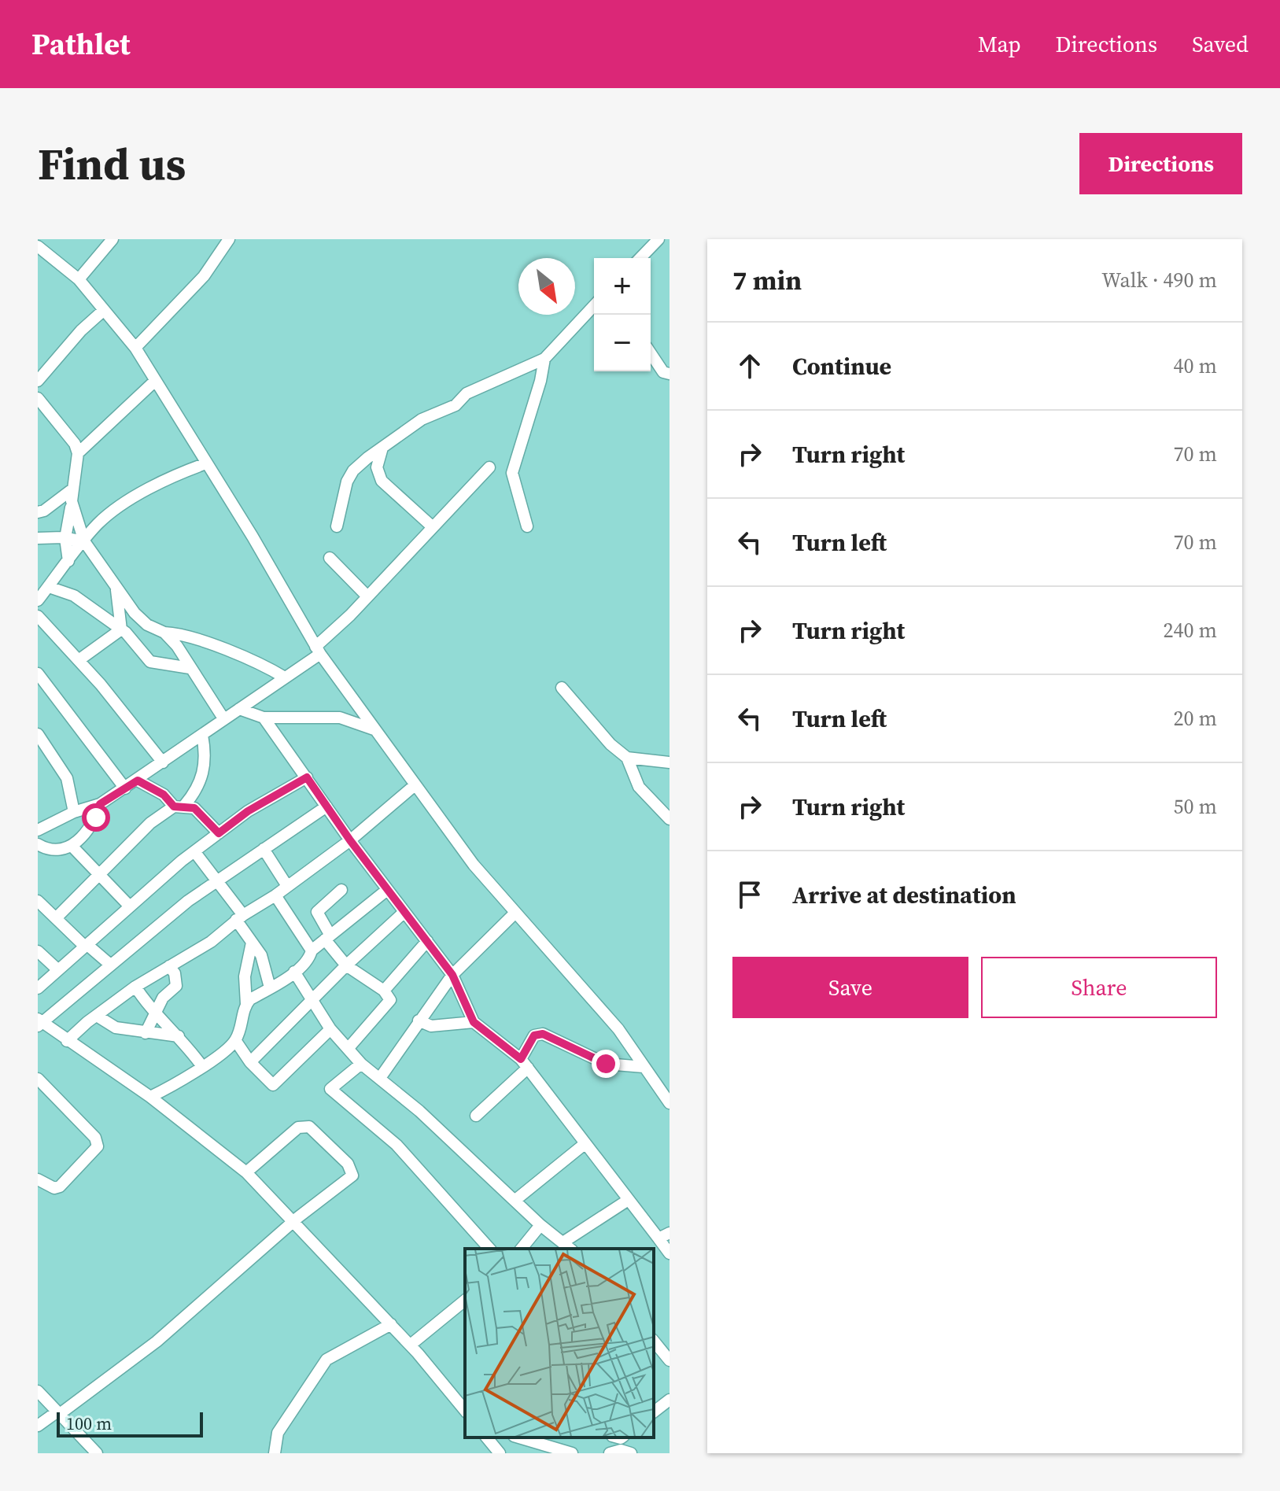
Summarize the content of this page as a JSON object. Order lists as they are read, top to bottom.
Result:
{
  "scale_bar": "100 m",
  "north": "bottom right",
  "page": {
    "header": "Pathlet",
    "nav": ["Map", "Directions", "Saved"],
    "buttons": [
      "Directions",
      ["Save", "Share"]
    ],
    "title": "Find us",
    "heading": ["7 min", "Walk · 490 m"],
    "map_buttons": ["+", "−"],
    "list": [
      ["Continue", "40 m"],
      ["Turn right", "70 m"],
      ["Turn left", "70 m"],
      ["Turn right", "240 m"],
      ["Turn left", "20 m"],
      ["Turn right", "50 m"],
      "Arrive at destination"
    ],
    "scale": "100 m"
  }
}
